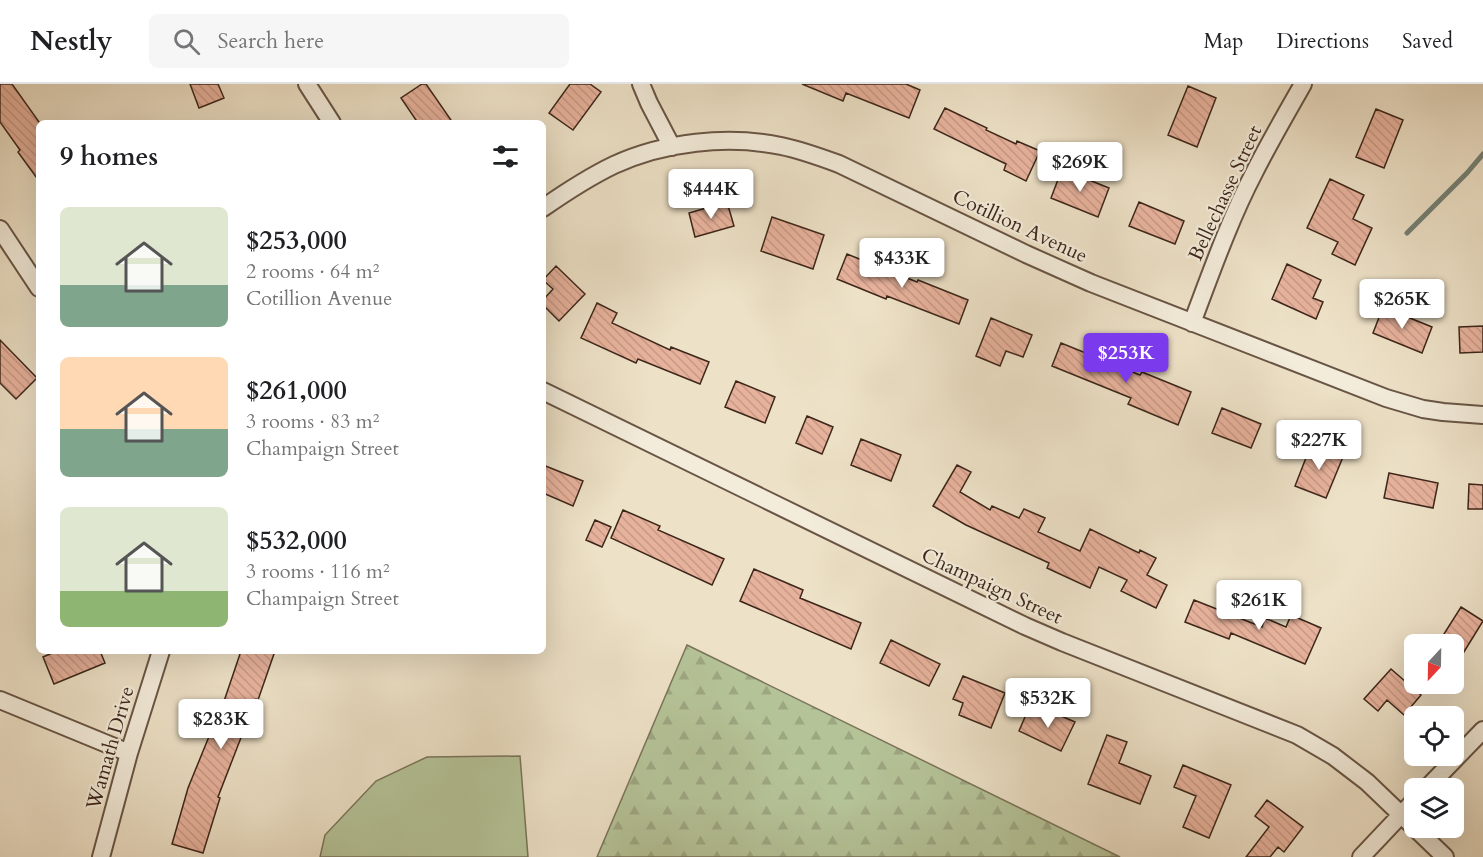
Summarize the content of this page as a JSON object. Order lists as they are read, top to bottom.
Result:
{
  "streets": {
    "street": [
      "Bellechasse Street",
      "Cotillion Avenue",
      "Champaign Street",
      "Wamath Drive"
    ]
  },
  "crossings": [
    ["Bellechasse Street", "Cotillion Avenue"]
  ],
  "north": "bottom",
  "page": {
    "header": "Nestly",
    "search": "Search here",
    "nav": ["Map", "Directions", "Saved"],
    "heading": "9 homes",
    "price": [
      "$269K",
      "$444K",
      "$433K",
      "$265K",
      "$253K",
      "$227K",
      "$261K",
      "$532K",
      "$283K"
    ],
    "list": [
      {
        "name": "$253,000",
        "note": "2 rooms · 64 m² · Cotillion Avenue"
      },
      {
        "name": "$261,000",
        "note": "3 rooms · 83 m² · Champaign Street"
      },
      {
        "name": "$532,000",
        "note": "3 rooms · 116 m² · Champaign Street"
      }
    ]
  }
}
